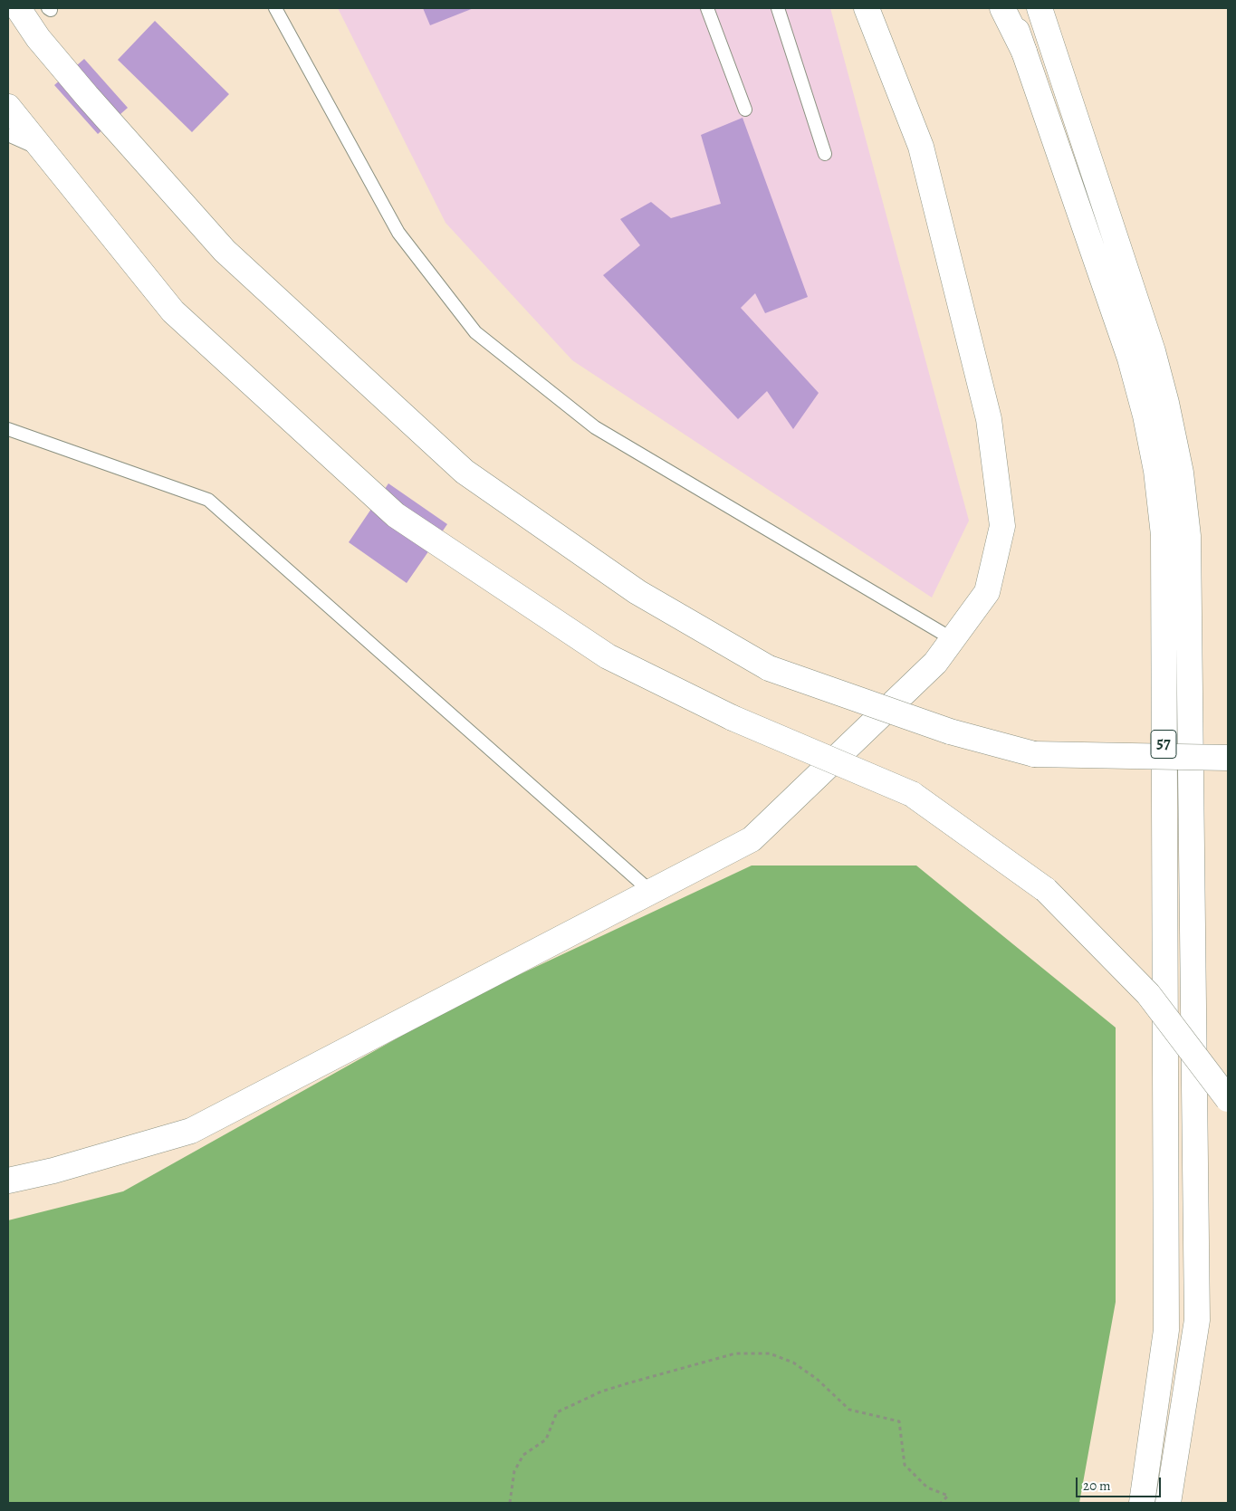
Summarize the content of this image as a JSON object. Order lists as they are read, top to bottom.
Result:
{
  "streets": {
    "main road": ["57"]
  },
  "scale_bar": "20 m"
}
